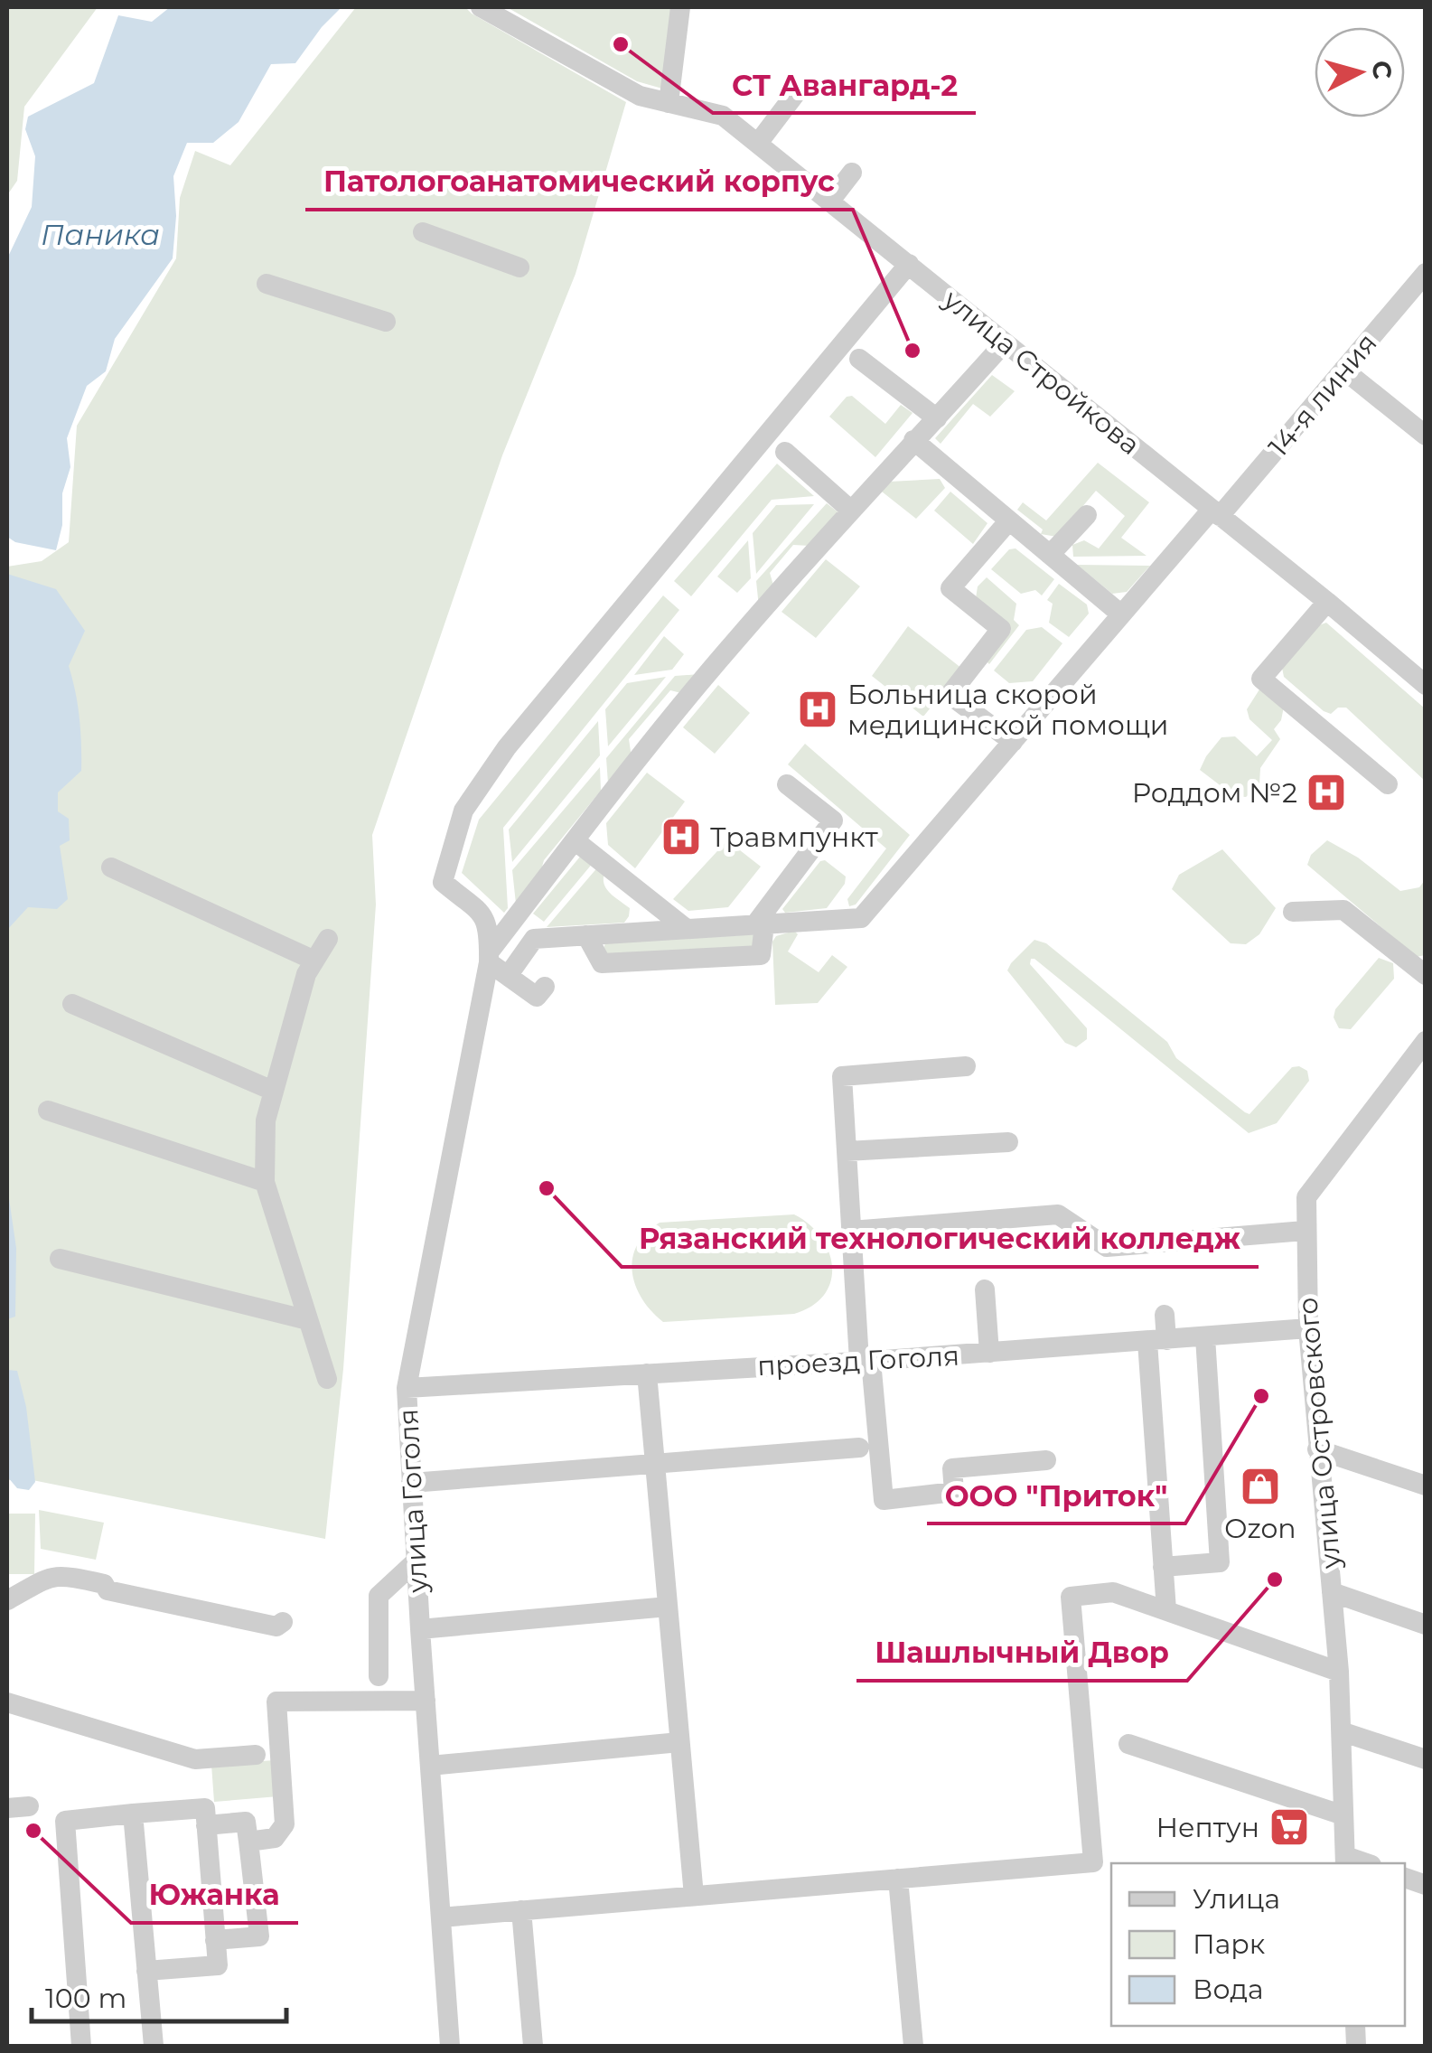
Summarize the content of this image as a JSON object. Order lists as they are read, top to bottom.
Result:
{
  "streets": {
    "street": [
      "улица Стройкова",
      "14-я линия",
      "проезд Гоголя",
      "улица Островского",
      "улица Гоголя"
    ]
  },
  "crossings": [
    ["улица Стройкова", "14-я линия"],
    ["проезд Гоголя", "улица Островского"],
    ["проезд Гоголя", "улица Гоголя"]
  ],
  "water": ["Паника"],
  "places": {
    "other": [
      "СТ Авангард-2",
      "Патологоанатомический корпус",
      "Рязанский технологический колледж",
      "ООО \"Приток\"",
      "Шашлычный Двор",
      "Южанка"
    ],
    "hospital": ["Больница скорой медицинской помощи", "Роддом №2", "Травмпункт"],
    "shop": ["Ozon"],
    "supermarket": ["Нептун"]
  },
  "legend": ["Улица", "Парк", "Вода"],
  "scale_bar": "100 m",
  "north": "right"
}
